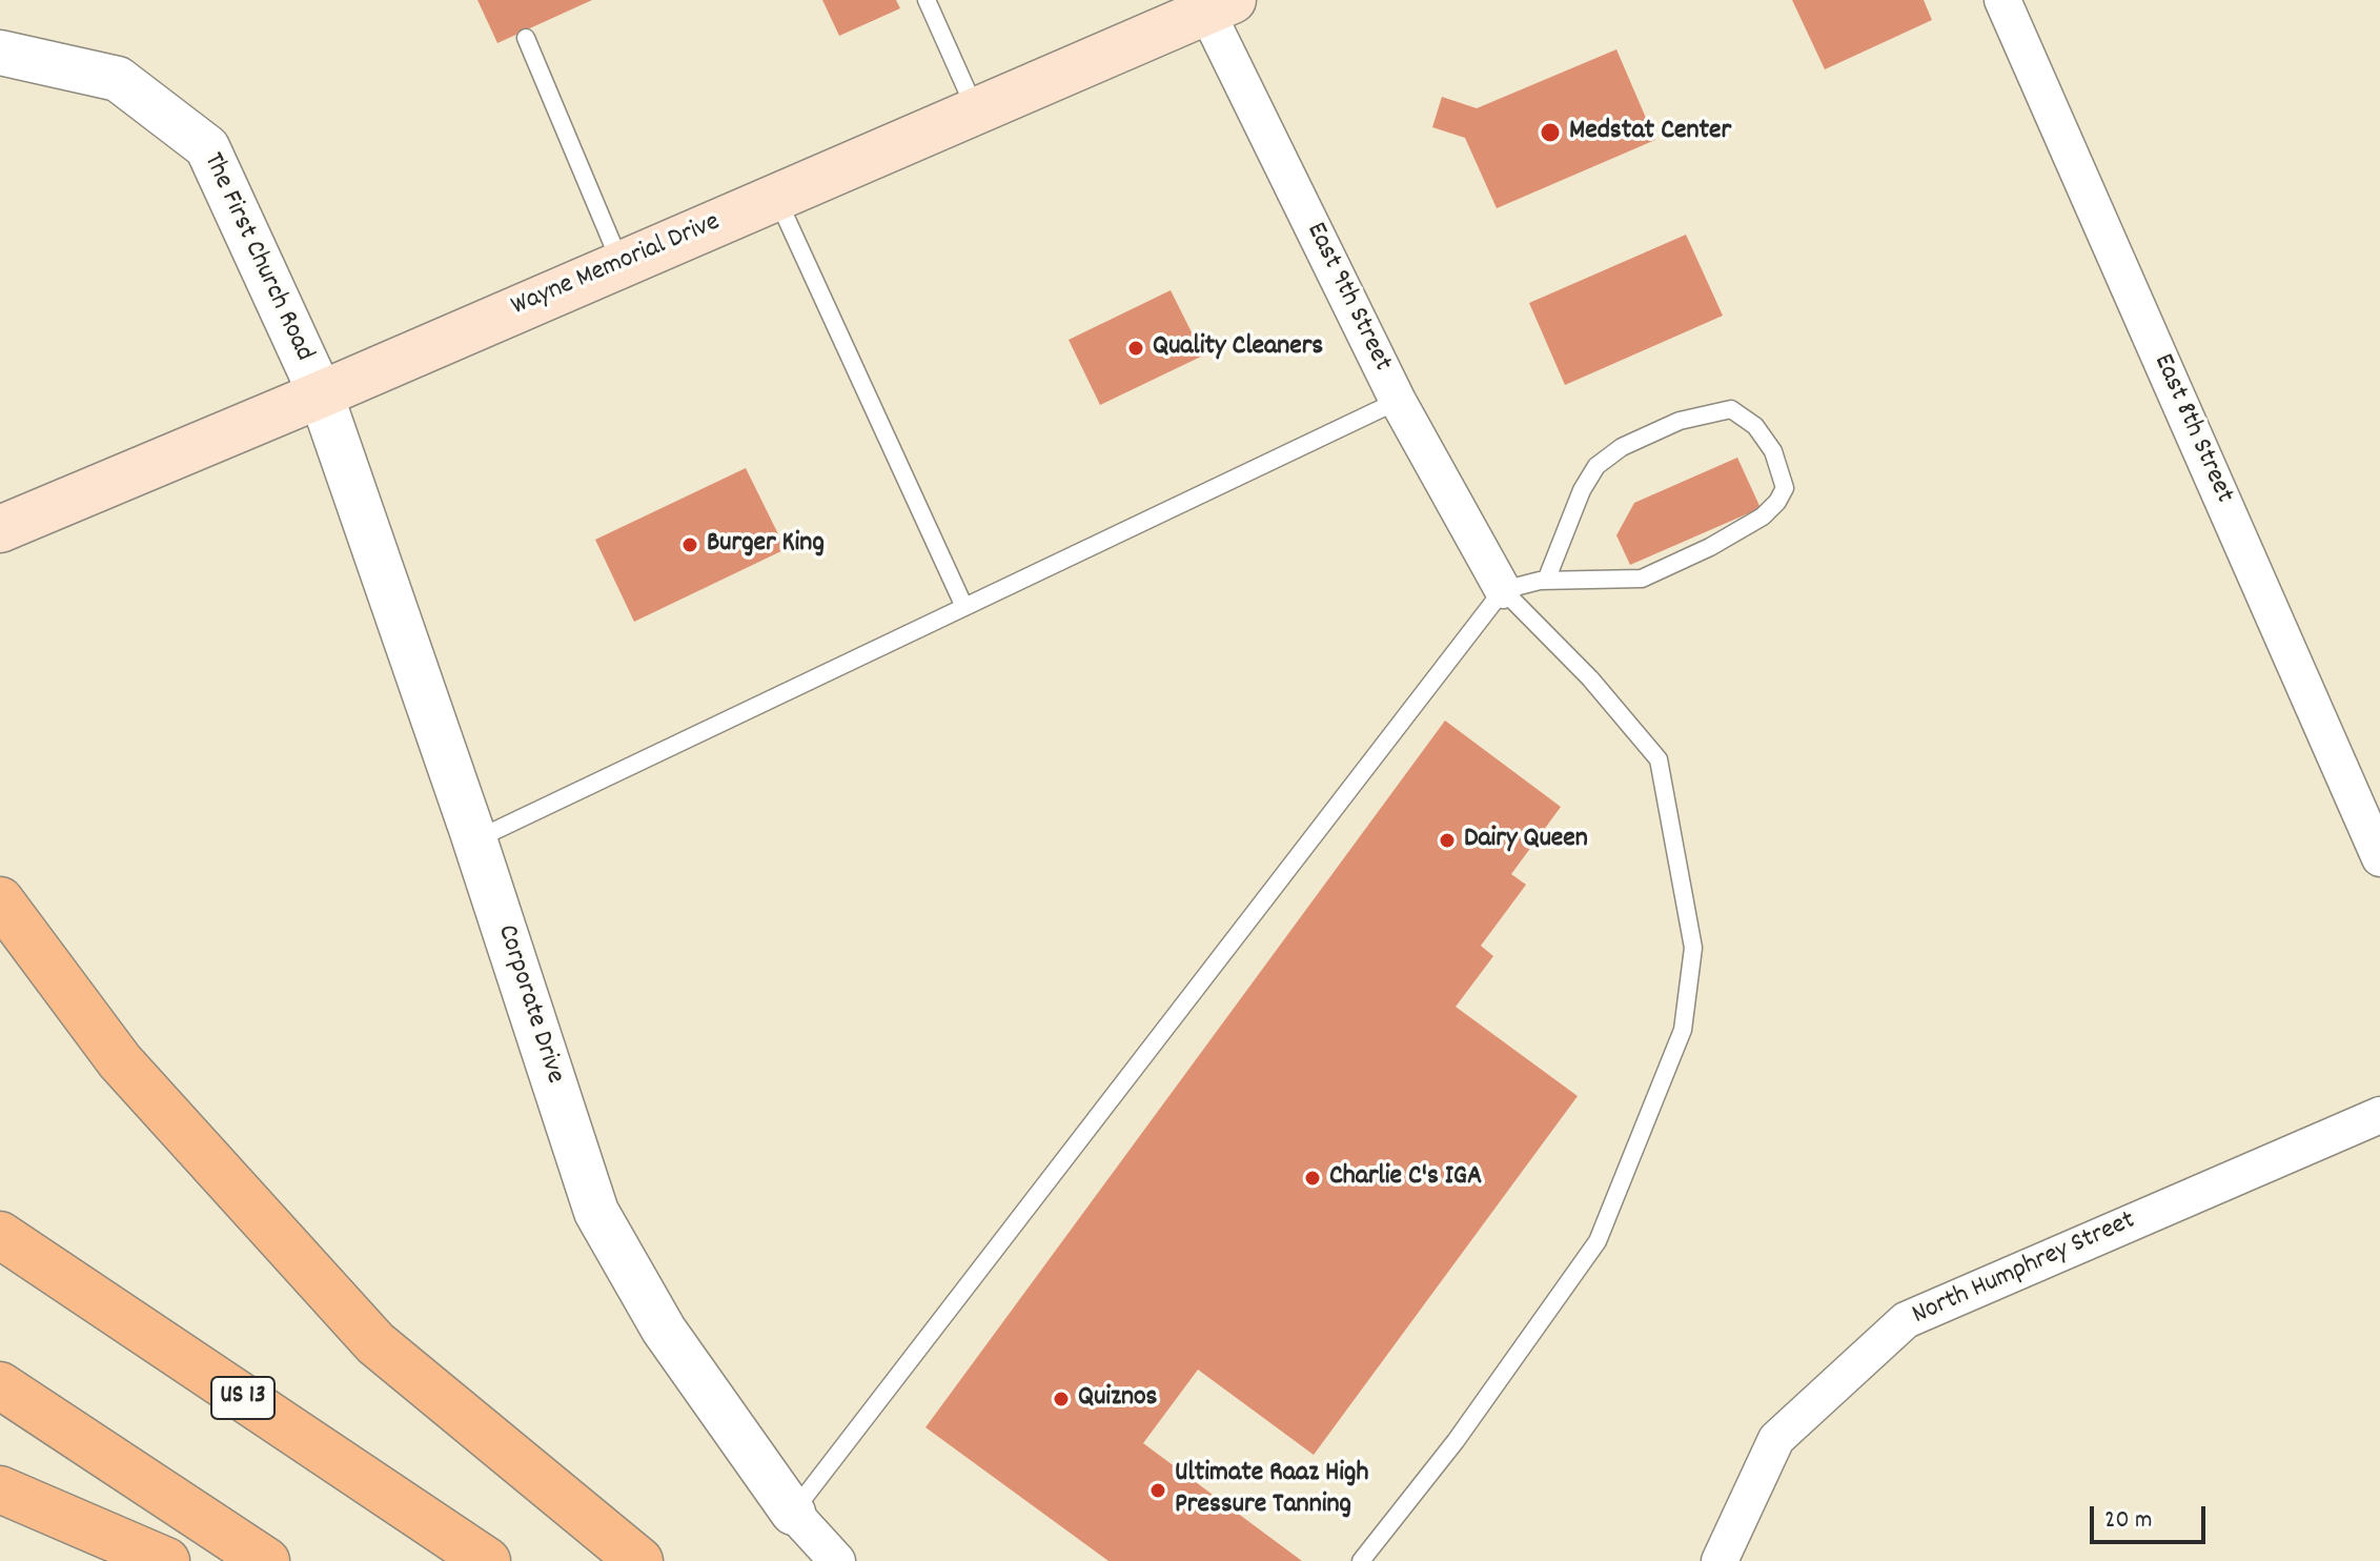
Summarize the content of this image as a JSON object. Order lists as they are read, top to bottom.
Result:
{
  "streets": {
    "highway": ["US 13"],
    "main road": ["Wayne Memorial Drive"],
    "street": [
      "The First Church Road",
      "East 9th Street",
      "East 8th Street",
      "Corporate Drive",
      "North Humphrey Street"
    ]
  },
  "crossings": [
    ["The First Church Road", "Wayne Memorial Drive"],
    ["The First Church Road", "Corporate Drive"],
    ["Wayne Memorial Drive", "East 9th Street"],
    ["Wayne Memorial Drive", "Corporate Drive"]
  ],
  "places": [
    "Medstat Center",
    "Quality Cleaners",
    "Burger King",
    "Dairy Queen",
    "Charlie C's IGA",
    "Quiznos",
    "Ultimate Raaz High Pressure Tanning"
  ],
  "scale_bar": "20 m"
}
